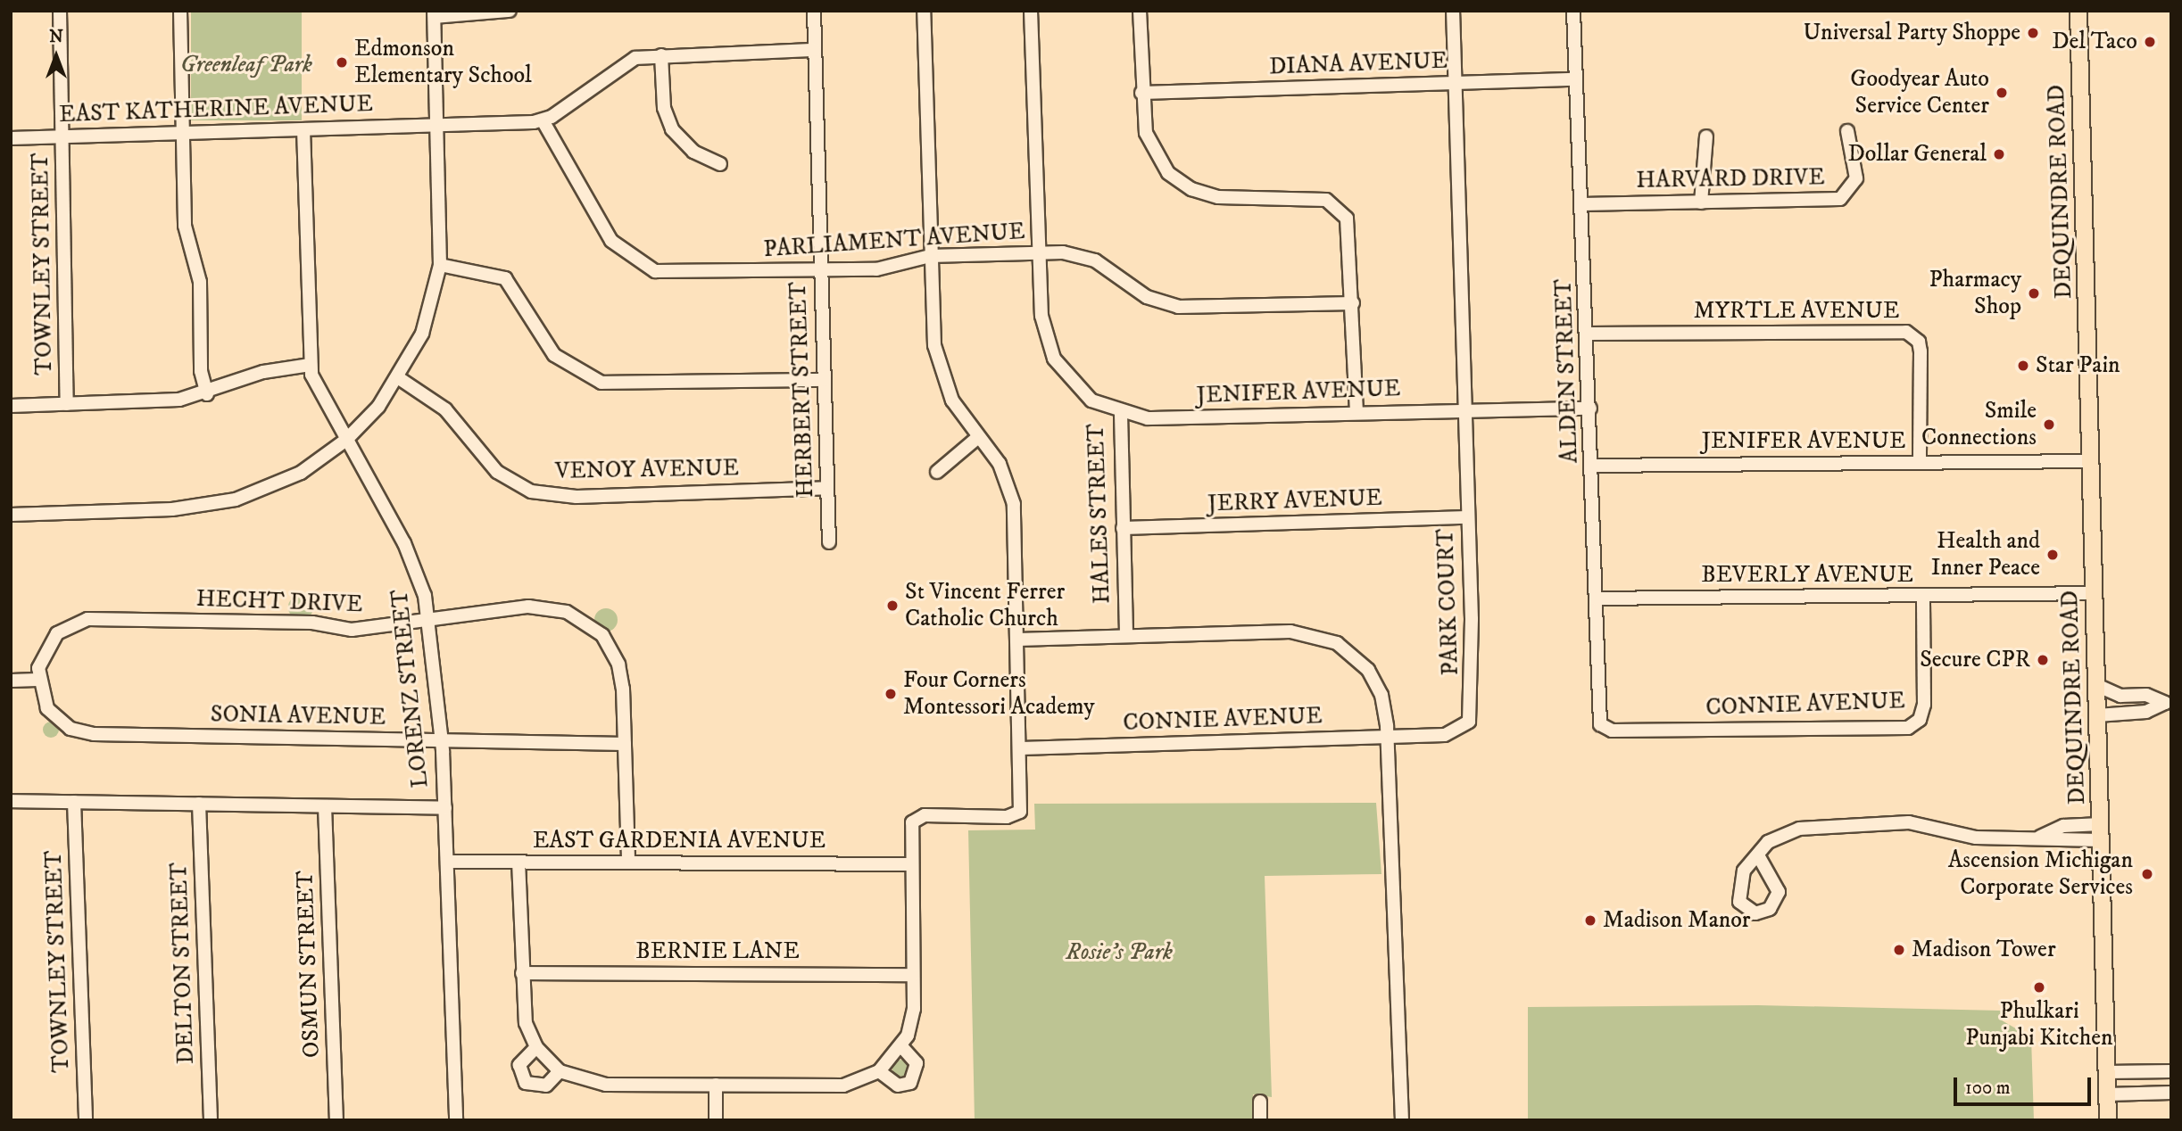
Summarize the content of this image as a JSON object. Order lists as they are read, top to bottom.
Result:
{
  "streets": {
    "main road": ["DEQUINDRE ROAD"],
    "street": [
      "DIANA AVENUE",
      "EAST KATHERINE AVENUE",
      "HARVARD DRIVE",
      "PARLIAMENT AVENUE",
      "TOWNLEY STREET",
      "MYRTLE AVENUE",
      "ALDEN STREET",
      "HERBERT STREET",
      "JENIFER AVENUE",
      "VENOY AVENUE",
      "JERRY AVENUE",
      "HALES STREET",
      "BEVERLY AVENUE",
      "HECHT DRIVE",
      "PARK COURT",
      "LORENZ STREET",
      "CONNIE AVENUE",
      "SONIA AVENUE",
      "EAST GARDENIA AVENUE",
      "BERNIE LANE",
      "DELTON STREET",
      "OSMUN STREET"
    ]
  },
  "crossings": [
    ["DIANA AVENUE", "ALDEN STREET"],
    ["DIANA AVENUE", "PARK COURT"],
    ["EAST KATHERINE AVENUE", "PARLIAMENT AVENUE"],
    ["EAST KATHERINE AVENUE", "TOWNLEY STREET"],
    ["EAST KATHERINE AVENUE", "LORENZ STREET"],
    ["HARVARD DRIVE", "ALDEN STREET"],
    ["DEQUINDRE ROAD", "JENIFER AVENUE"],
    ["DEQUINDRE ROAD", "BEVERLY AVENUE"],
    ["PARLIAMENT AVENUE", "HERBERT STREET"],
    ["PARLIAMENT AVENUE", "HALES STREET"],
    ["MYRTLE AVENUE", "ALDEN STREET"],
    ["MYRTLE AVENUE", "JENIFER AVENUE"],
    ["ALDEN STREET", "JENIFER AVENUE"],
    ["ALDEN STREET", "BEVERLY AVENUE"],
    ["ALDEN STREET", "CONNIE AVENUE"],
    ["HERBERT STREET", "VENOY AVENUE"],
    ["JENIFER AVENUE", "HALES STREET"],
    ["JENIFER AVENUE", "PARK COURT"],
    ["JERRY AVENUE", "HALES STREET"],
    ["JERRY AVENUE", "PARK COURT"],
    ["BEVERLY AVENUE", "CONNIE AVENUE"],
    ["HECHT DRIVE", "LORENZ STREET"],
    ["HECHT DRIVE", "SONIA AVENUE"],
    ["HECHT DRIVE", "EAST GARDENIA AVENUE"],
    ["PARK COURT", "CONNIE AVENUE"],
    ["LORENZ STREET", "SONIA AVENUE"],
    ["LORENZ STREET", "EAST GARDENIA AVENUE"]
  ],
  "parks": ["Greenleaf Park", "Rosie's Park"],
  "places": [
    "Universal Party Shoppe",
    "Del Taco",
    "Edmonson Elementary School",
    "Goodyear Auto Service Center",
    "Dollar General",
    "Pharmacy Shop",
    "Star Pain",
    "Smile Connections",
    "Health and Inner Peace",
    "St Vincent Ferrer Catholic Church",
    "Secure CPR",
    "Four Corners Montessori Academy",
    "Ascension Michigan Corporate Services",
    "Madison Manor",
    "Madison Tower",
    "Phulkari Punjabi Kitchen"
  ],
  "scale_bar": "100 m",
  "north": "top"
}
